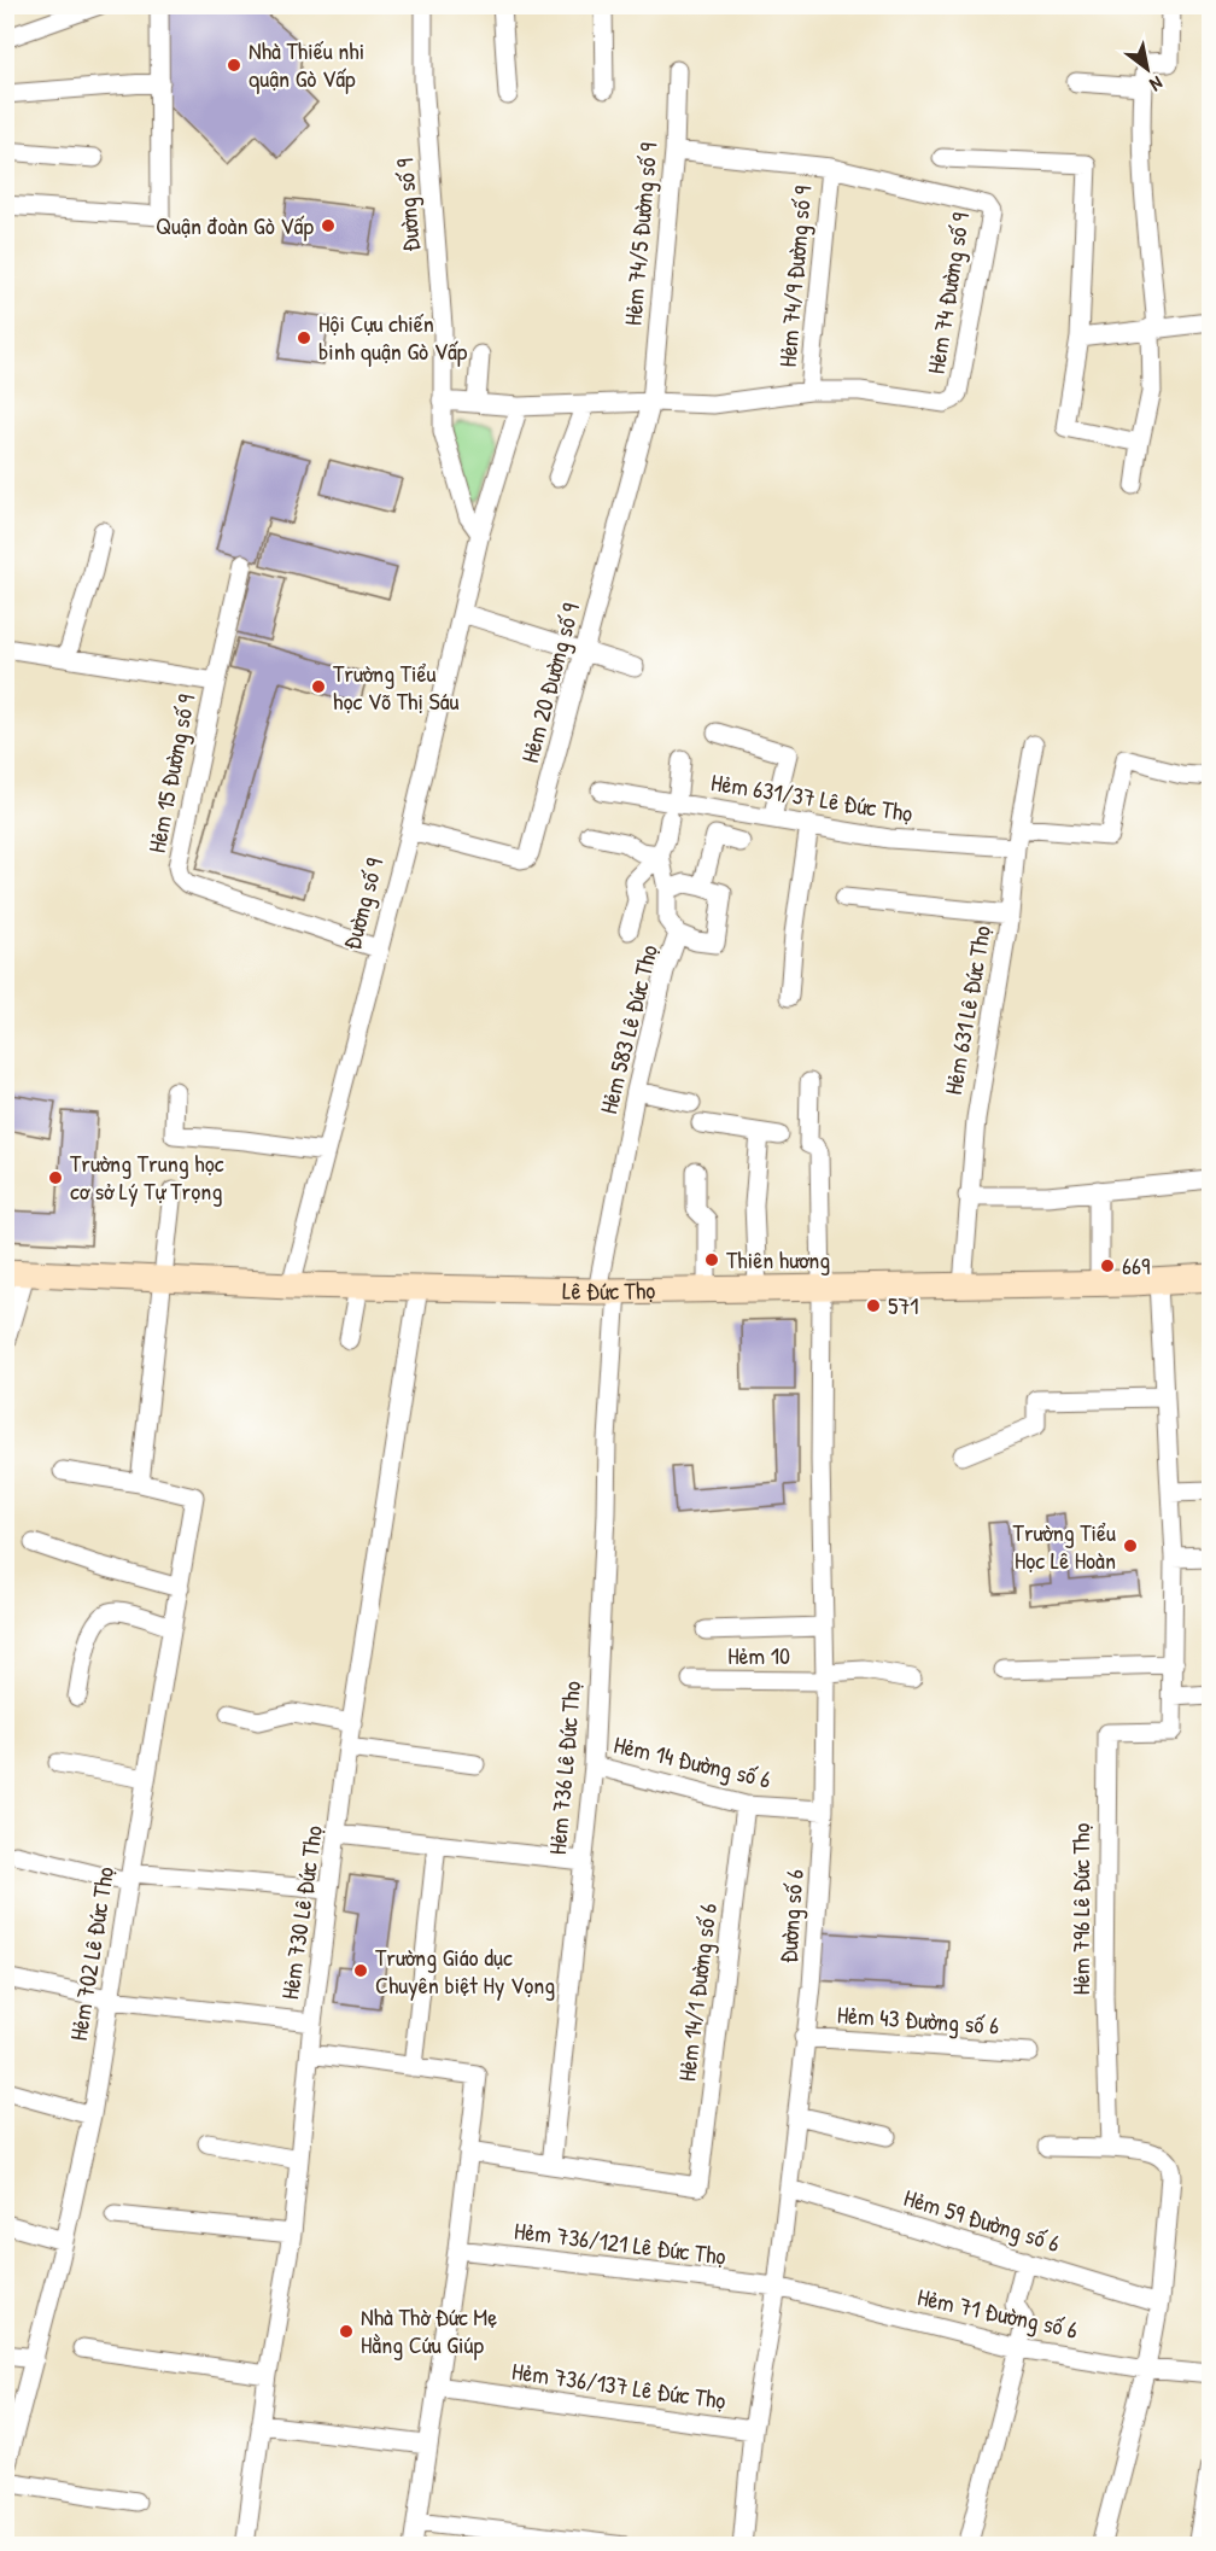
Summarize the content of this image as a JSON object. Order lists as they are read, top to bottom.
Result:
{
  "streets": {
    "main road": ["Lê Đức Thọ"],
    "street": [
      "Đường số 9",
      "Hẻm 74/5 Đường số 9",
      "Hẻm 74/9 Đường số 9",
      "Hẻm 74 Đường số 9",
      "Hẻm 20 Đường số 9",
      "Hẻm 15 Đường số 9",
      "Hẻm 631/37 Lê Đức Thọ",
      "Hẻm 631 Lê Đức Thọ",
      "Hẻm 583 Lê Đức Thọ",
      "Hẻm 10",
      "Hẻm 14 Đường số 6",
      "Hẻm 736 Lê Đức Thọ",
      "Hẻm 796 Lê Đức Thọ",
      "Hẻm 730 Lê Đức Thọ",
      "Đường số 6",
      "Hẻm 702 Lê Đức Thọ",
      "Hẻm 14/1 Đường số 6",
      "Hẻm 43 Đường số 6",
      "Hẻm 59 Đường số 6",
      "Hẻm 736/121 Lê Đức Thọ",
      "Hẻm 71 Đường số 6",
      "Hẻm 736/137 Lê Đức Thọ"
    ]
  },
  "crossings": [
    ["Đường số 9", "Hẻm 74 Đường số 9"],
    ["Đường số 9", "Hẻm 20 Đường số 9"],
    ["Đường số 9", "Hẻm 15 Đường số 9"],
    ["Đường số 9", "Lê Đức Thọ"],
    ["Hẻm 74/5 Đường số 9", "Hẻm 74 Đường số 9"],
    ["Hẻm 74/5 Đường số 9", "Hẻm 20 Đường số 9"],
    ["Hẻm 74/9 Đường số 9", "Hẻm 74 Đường số 9"],
    ["Hẻm 74 Đường số 9", "Hẻm 20 Đường số 9"],
    ["Hẻm 631/37 Lê Đức Thọ", "Hẻm 631 Lê Đức Thọ"],
    ["Hẻm 631 Lê Đức Thọ", "Lê Đức Thọ"],
    ["Hẻm 583 Lê Đức Thọ", "Lê Đức Thọ"],
    ["Hẻm 583 Lê Đức Thọ", "Hẻm 736 Lê Đức Thọ"],
    ["Lê Đức Thọ", "Hẻm 736 Lê Đức Thọ"],
    ["Lê Đức Thọ", "Hẻm 796 Lê Đức Thọ"],
    ["Lê Đức Thọ", "Hẻm 730 Lê Đức Thọ"],
    ["Lê Đức Thọ", "Đường số 6"],
    ["Hẻm 10", "Đường số 6"],
    ["Hẻm 14 Đường số 6", "Hẻm 736 Lê Đức Thọ"],
    ["Hẻm 14 Đường số 6", "Đường số 6"],
    ["Hẻm 14 Đường số 6", "Hẻm 14/1 Đường số 6"],
    ["Hẻm 736 Lê Đức Thọ", "Hẻm 14/1 Đường số 6"],
    ["Đường số 6", "Hẻm 43 Đường số 6"],
    ["Đường số 6", "Hẻm 59 Đường số 6"],
    ["Đường số 6", "Hẻm 736/121 Lê Đức Thọ"],
    ["Đường số 6", "Hẻm 71 Đường số 6"],
    ["Đường số 6", "Hẻm 736/137 Lê Đức Thọ"],
    ["Hẻm 736/121 Lê Đức Thọ", "Hẻm 71 Đường số 6"]
  ],
  "places": [
    "Nhà Thiếu nhi quận Gò Vấp",
    "Quận đoàn Gò Vấp",
    "Hội Cựu chiến binh quận Gò Vấp",
    "Trường Tiểu học Võ Thị Sáu",
    "Trường Trung học cơ sở Lý Tự Trọng",
    "Thiên hương",
    "669",
    "571",
    "Trường Tiểu Học Lê Hoàn",
    "Trường Giáo dục Chuyên biệt Hy Vọng",
    "Nhà Thờ Đức Mẹ Hằng Cứu Giúp"
  ],
  "north": "bottom right"
}
